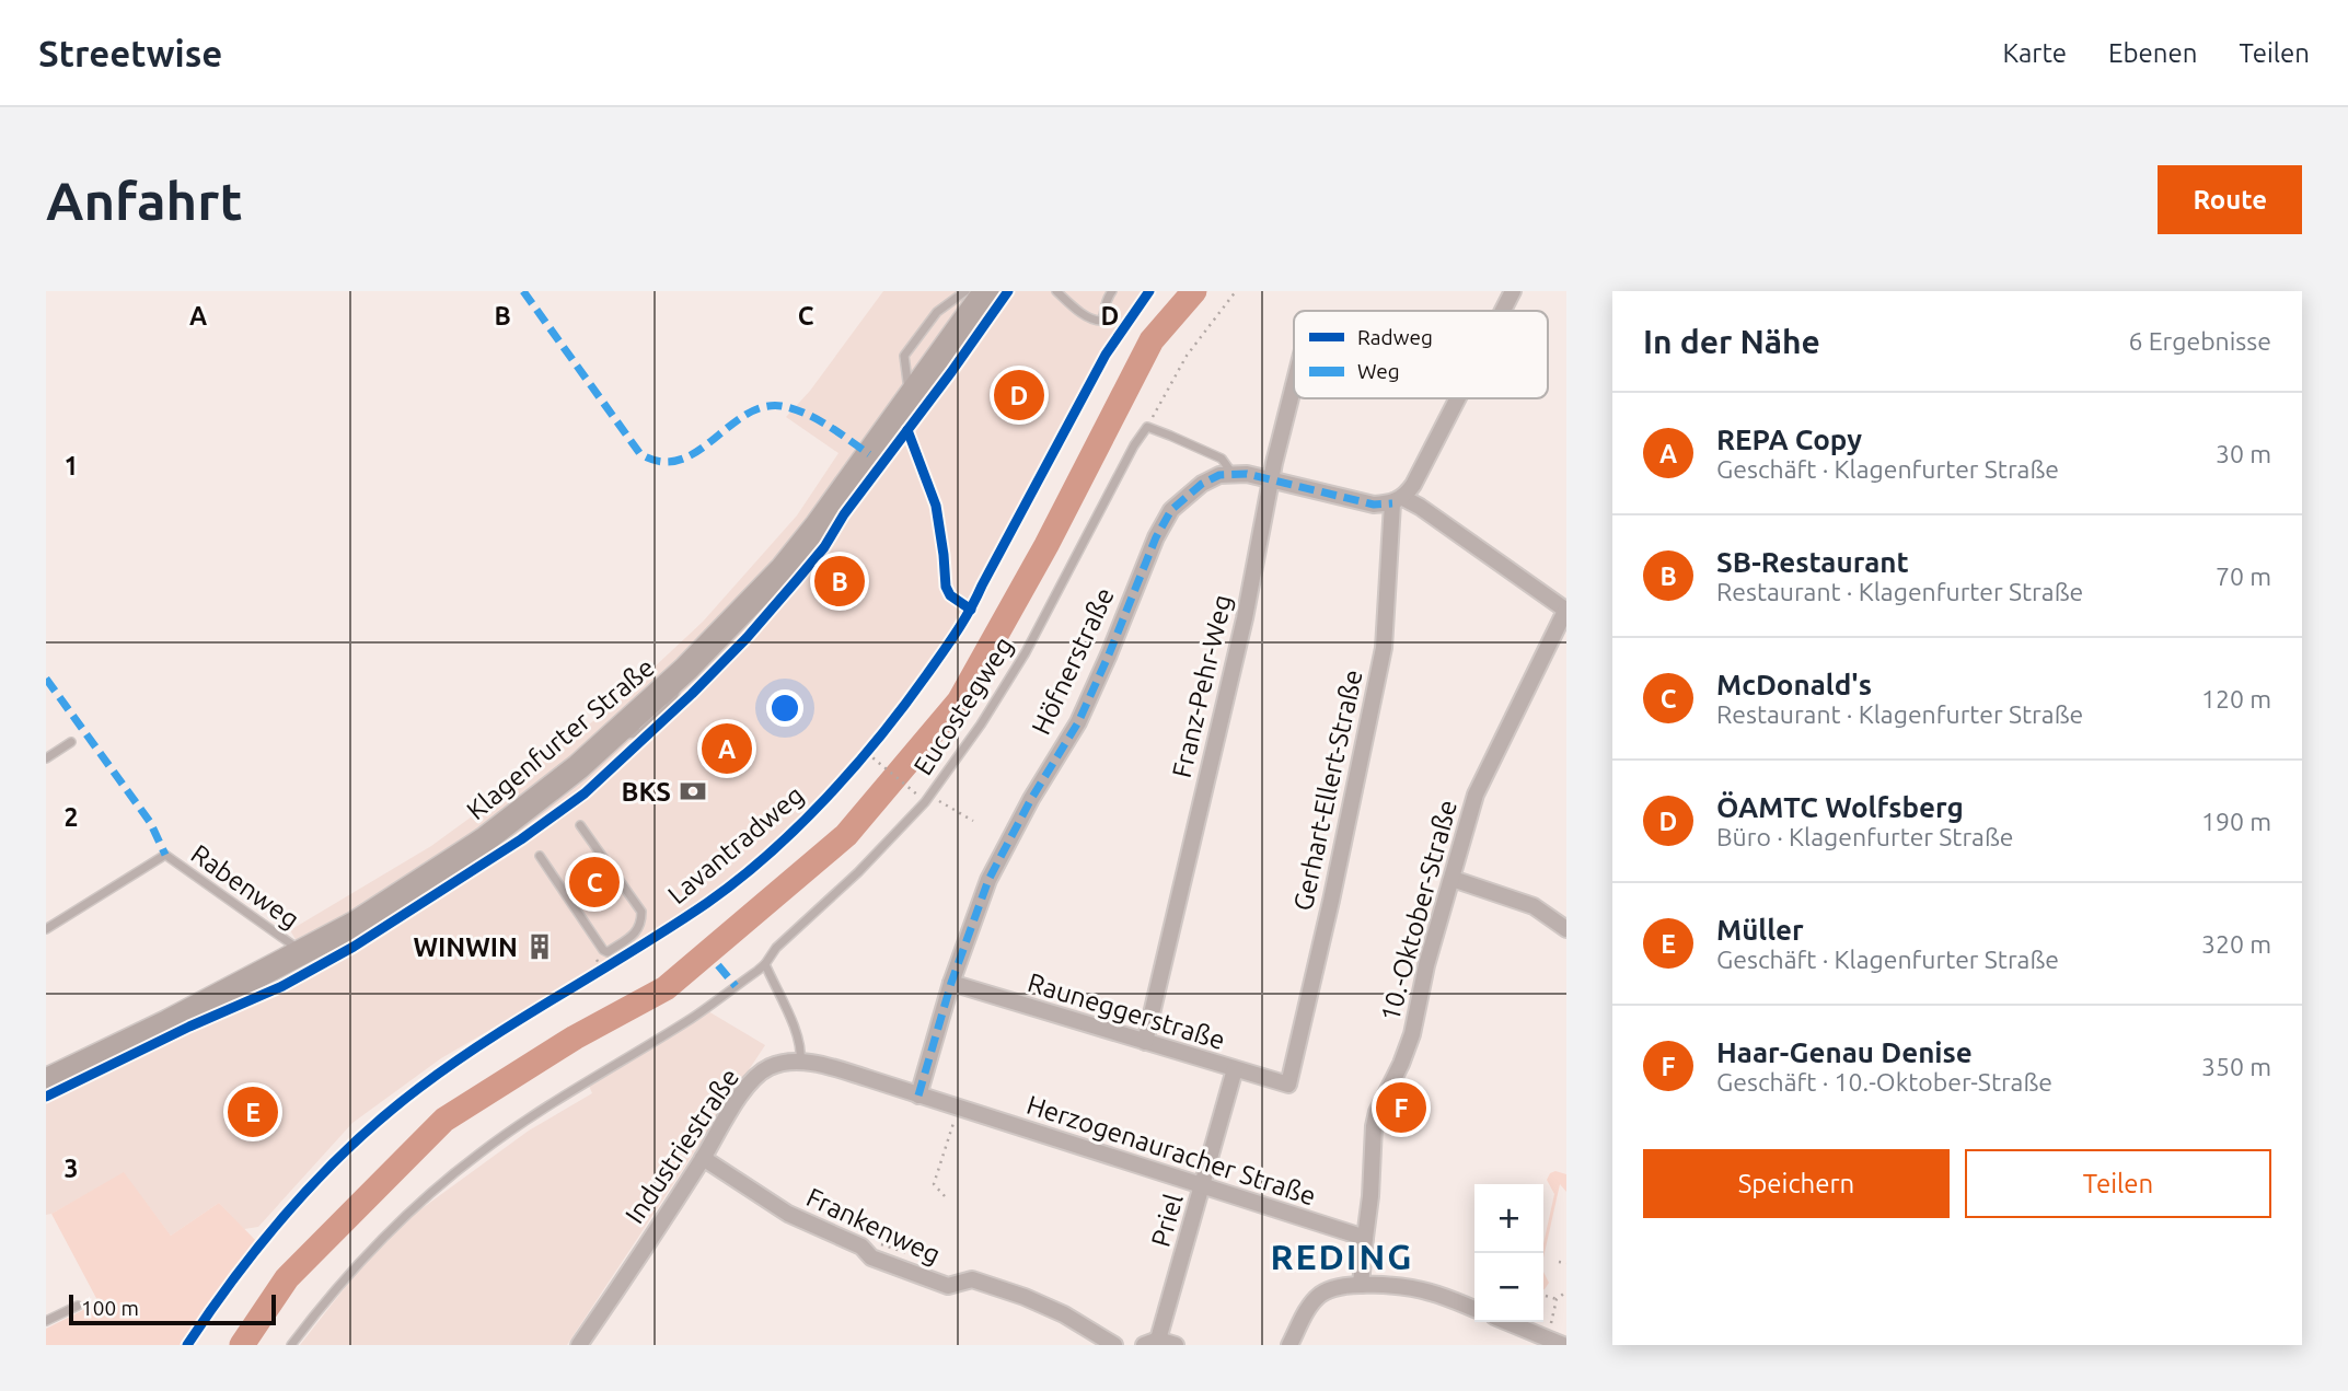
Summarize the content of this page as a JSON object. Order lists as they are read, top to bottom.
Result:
{
  "streets": {
    "main road": ["Klagenfurter Straße"],
    "street": [
      "Höfnerstraße",
      "Franz-Pehr-Weg",
      "Gerhart-Ellert-Straße",
      "10.-Oktober-Straße",
      "Rauneggerstraße",
      "Industriestraße",
      "Herzogenauracher Straße",
      "Priel",
      "Frankenweg"
    ],
    "lane": ["Eucostegweg", "Rabenweg"],
    "cycle path": ["Lavantradweg"]
  },
  "crossings": [
    ["Höfnerstraße", "Franz-Pehr-Weg"],
    ["Höfnerstraße", "Gerhart-Ellert-Straße"],
    ["Höfnerstraße", "Rauneggerstraße"],
    ["Höfnerstraße", "Industriestraße"],
    ["Höfnerstraße", "Herzogenauracher Straße"],
    ["Franz-Pehr-Weg", "Rauneggerstraße"],
    ["Klagenfurter Straße", "Rabenweg"],
    ["Gerhart-Ellert-Straße", "Rauneggerstraße"],
    ["10.-Oktober-Straße", "Herzogenauracher Straße"],
    ["Rauneggerstraße", "Priel"],
    ["Industriestraße", "Herzogenauracher Straße"],
    ["Industriestraße", "Frankenweg"],
    ["Herzogenauracher Straße", "Priel"]
  ],
  "districts": ["REDING"],
  "places": {
    "bank": ["BKS"],
    "building": ["WINWIN"]
  },
  "legend": ["Radweg", "Weg"],
  "scale_bar": "100 m",
  "page": {
    "header": "Streetwise",
    "nav": ["Karte", "Ebenen", "Teilen"],
    "buttons": [
      "Route",
      ["Speichern", "Teilen"]
    ],
    "title": "Anfahrt",
    "heading": ["In der Nähe", "6 Ergebnisse"],
    "pins": [
      "D",
      "B",
      "A",
      "C",
      "F",
      "E"
    ],
    "list": [
      {
        "mark": "A",
        "name": "REPA Copy",
        "note": "Geschäft · Klagenfurter Straße",
        "value": "30 m"
      },
      {
        "mark": "B",
        "name": "SB-Restaurant",
        "note": "Restaurant · Klagenfurter Straße",
        "value": "70 m"
      },
      {
        "mark": "C",
        "name": "McDonald's",
        "note": "Restaurant · Klagenfurter Straße",
        "value": "120 m"
      },
      {
        "mark": "D",
        "name": "ÖAMTC Wolfsberg",
        "note": "Büro · Klagenfurter Straße",
        "value": "190 m"
      },
      {
        "mark": "E",
        "name": "Müller",
        "note": "Geschäft · Klagenfurter Straße",
        "value": "320 m"
      },
      {
        "mark": "F",
        "name": "Haar-Genau Denise",
        "note": "Geschäft · 10.-Oktober-Straße",
        "value": "350 m"
      }
    ],
    "map_buttons": ["+", "−"],
    "scale": "100 m"
  },
  "grid": {
    "columns": [
      "A",
      "B",
      "C",
      "D"
    ],
    "rows": ["1", "2", "3"]
  }
}
